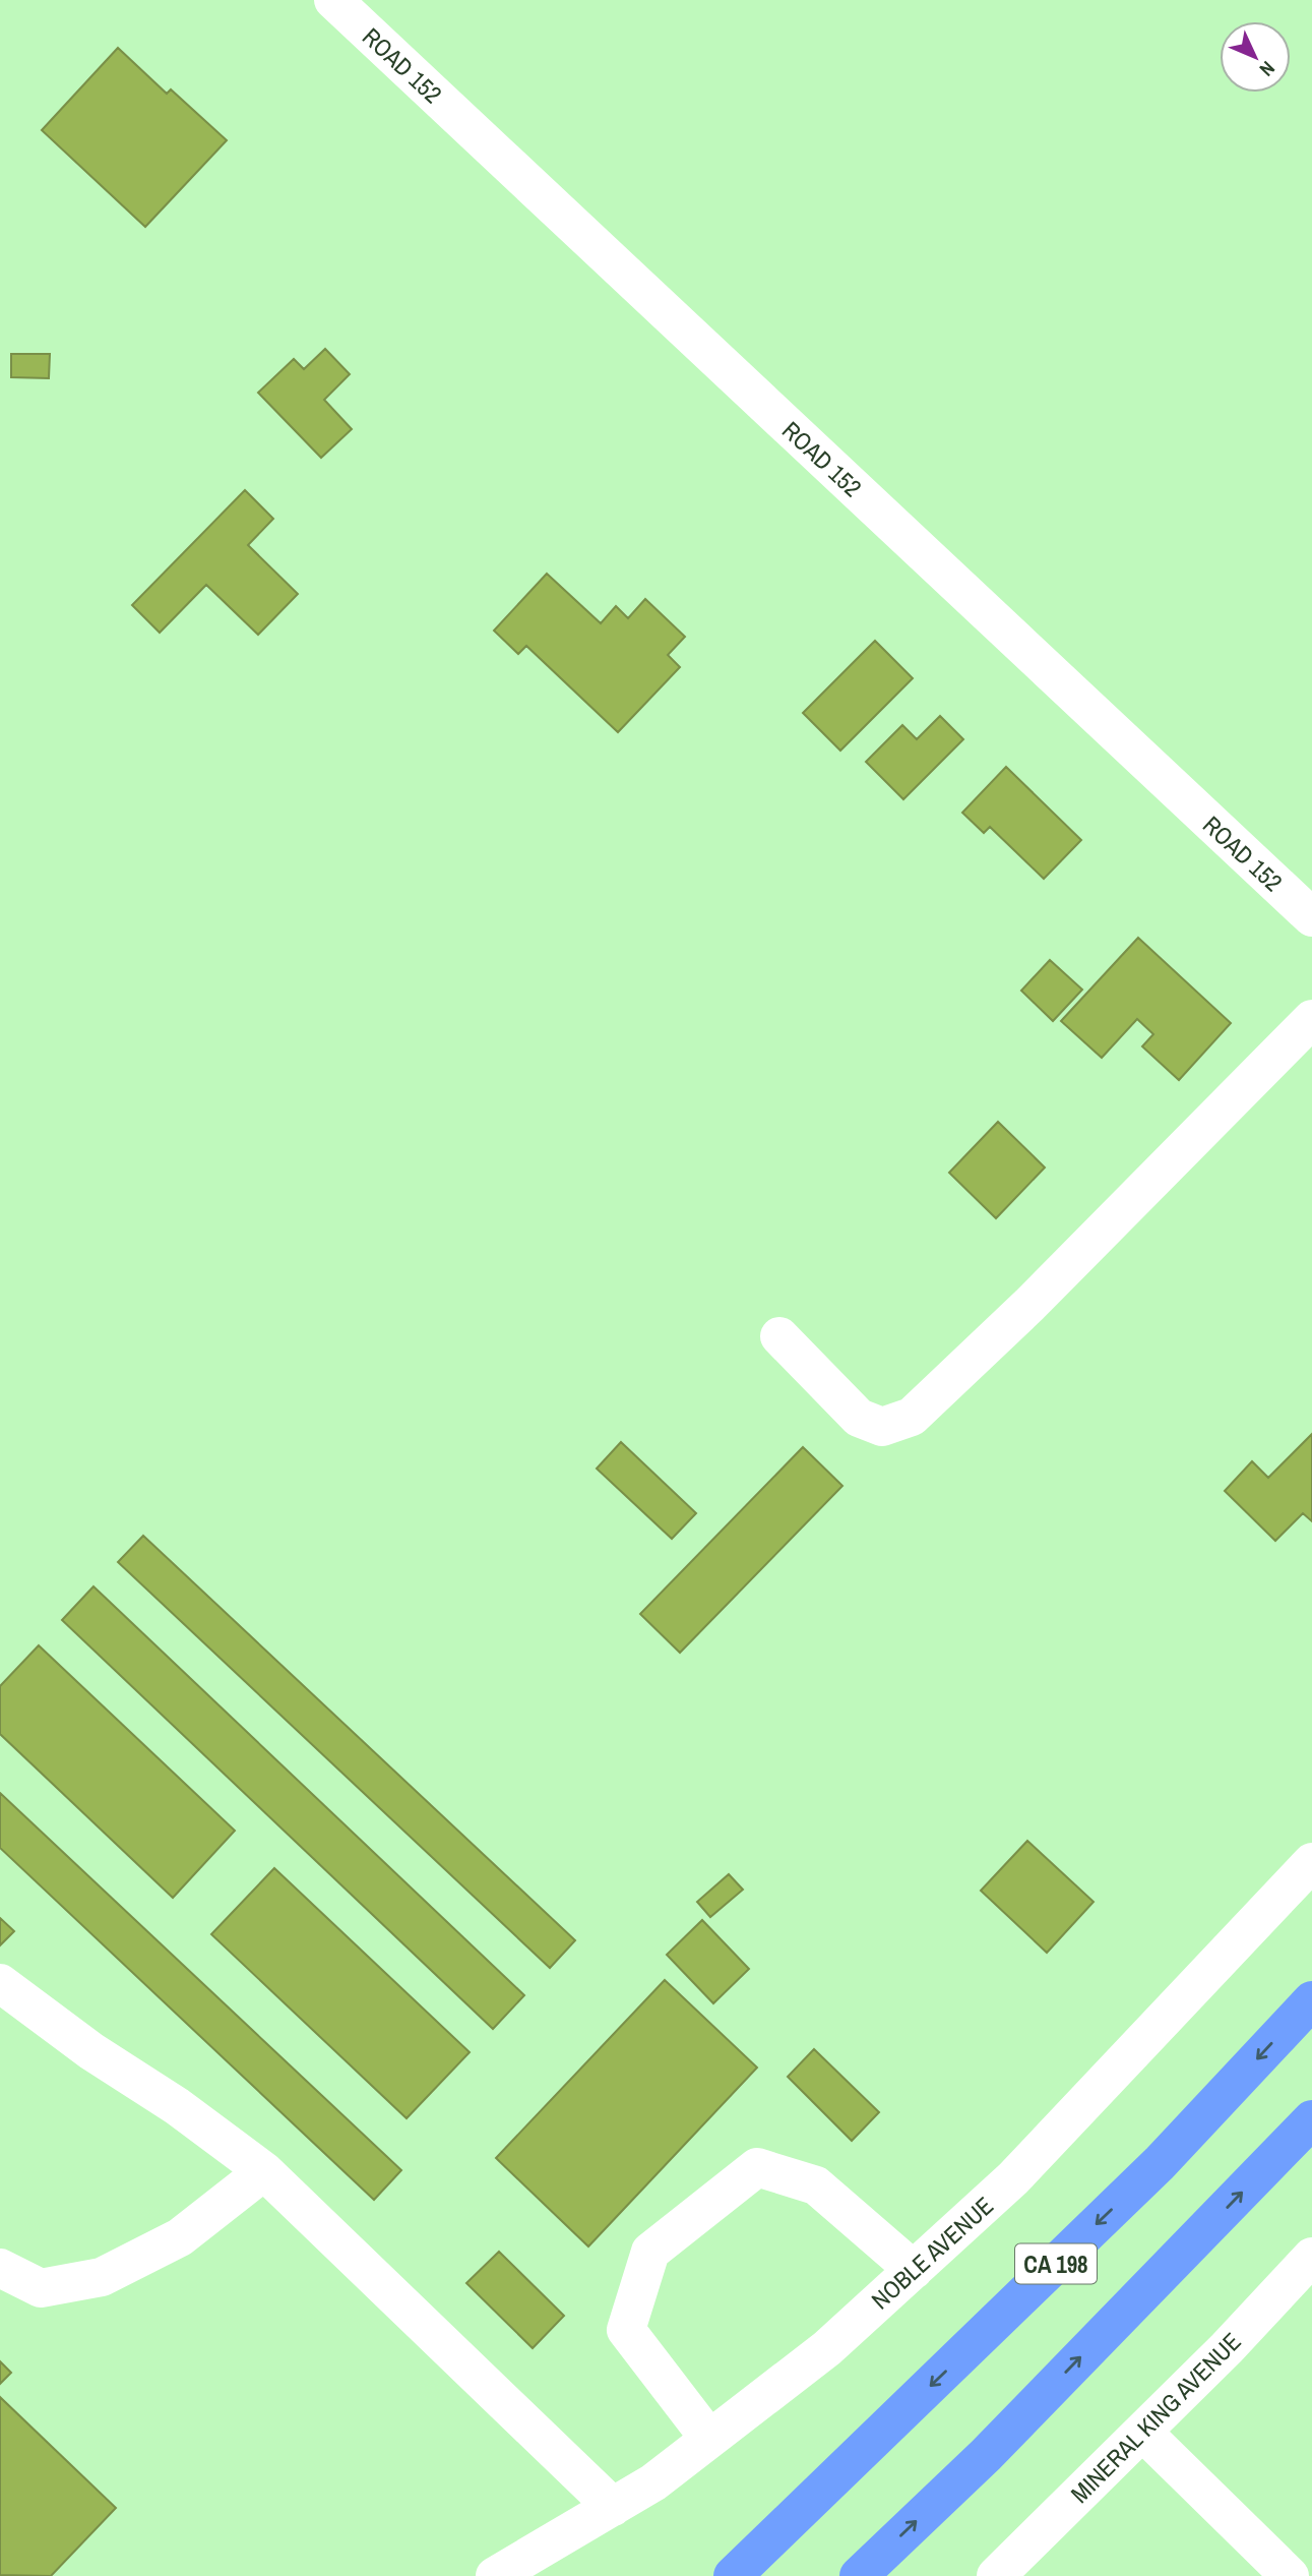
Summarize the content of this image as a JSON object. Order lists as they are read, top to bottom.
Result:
{
  "streets": {
    "highway": ["CA 198"],
    "street": ["ROAD 152", "NOBLE AVENUE", "MINERAL KING AVENUE"]
  },
  "north": "bottom right"
}
